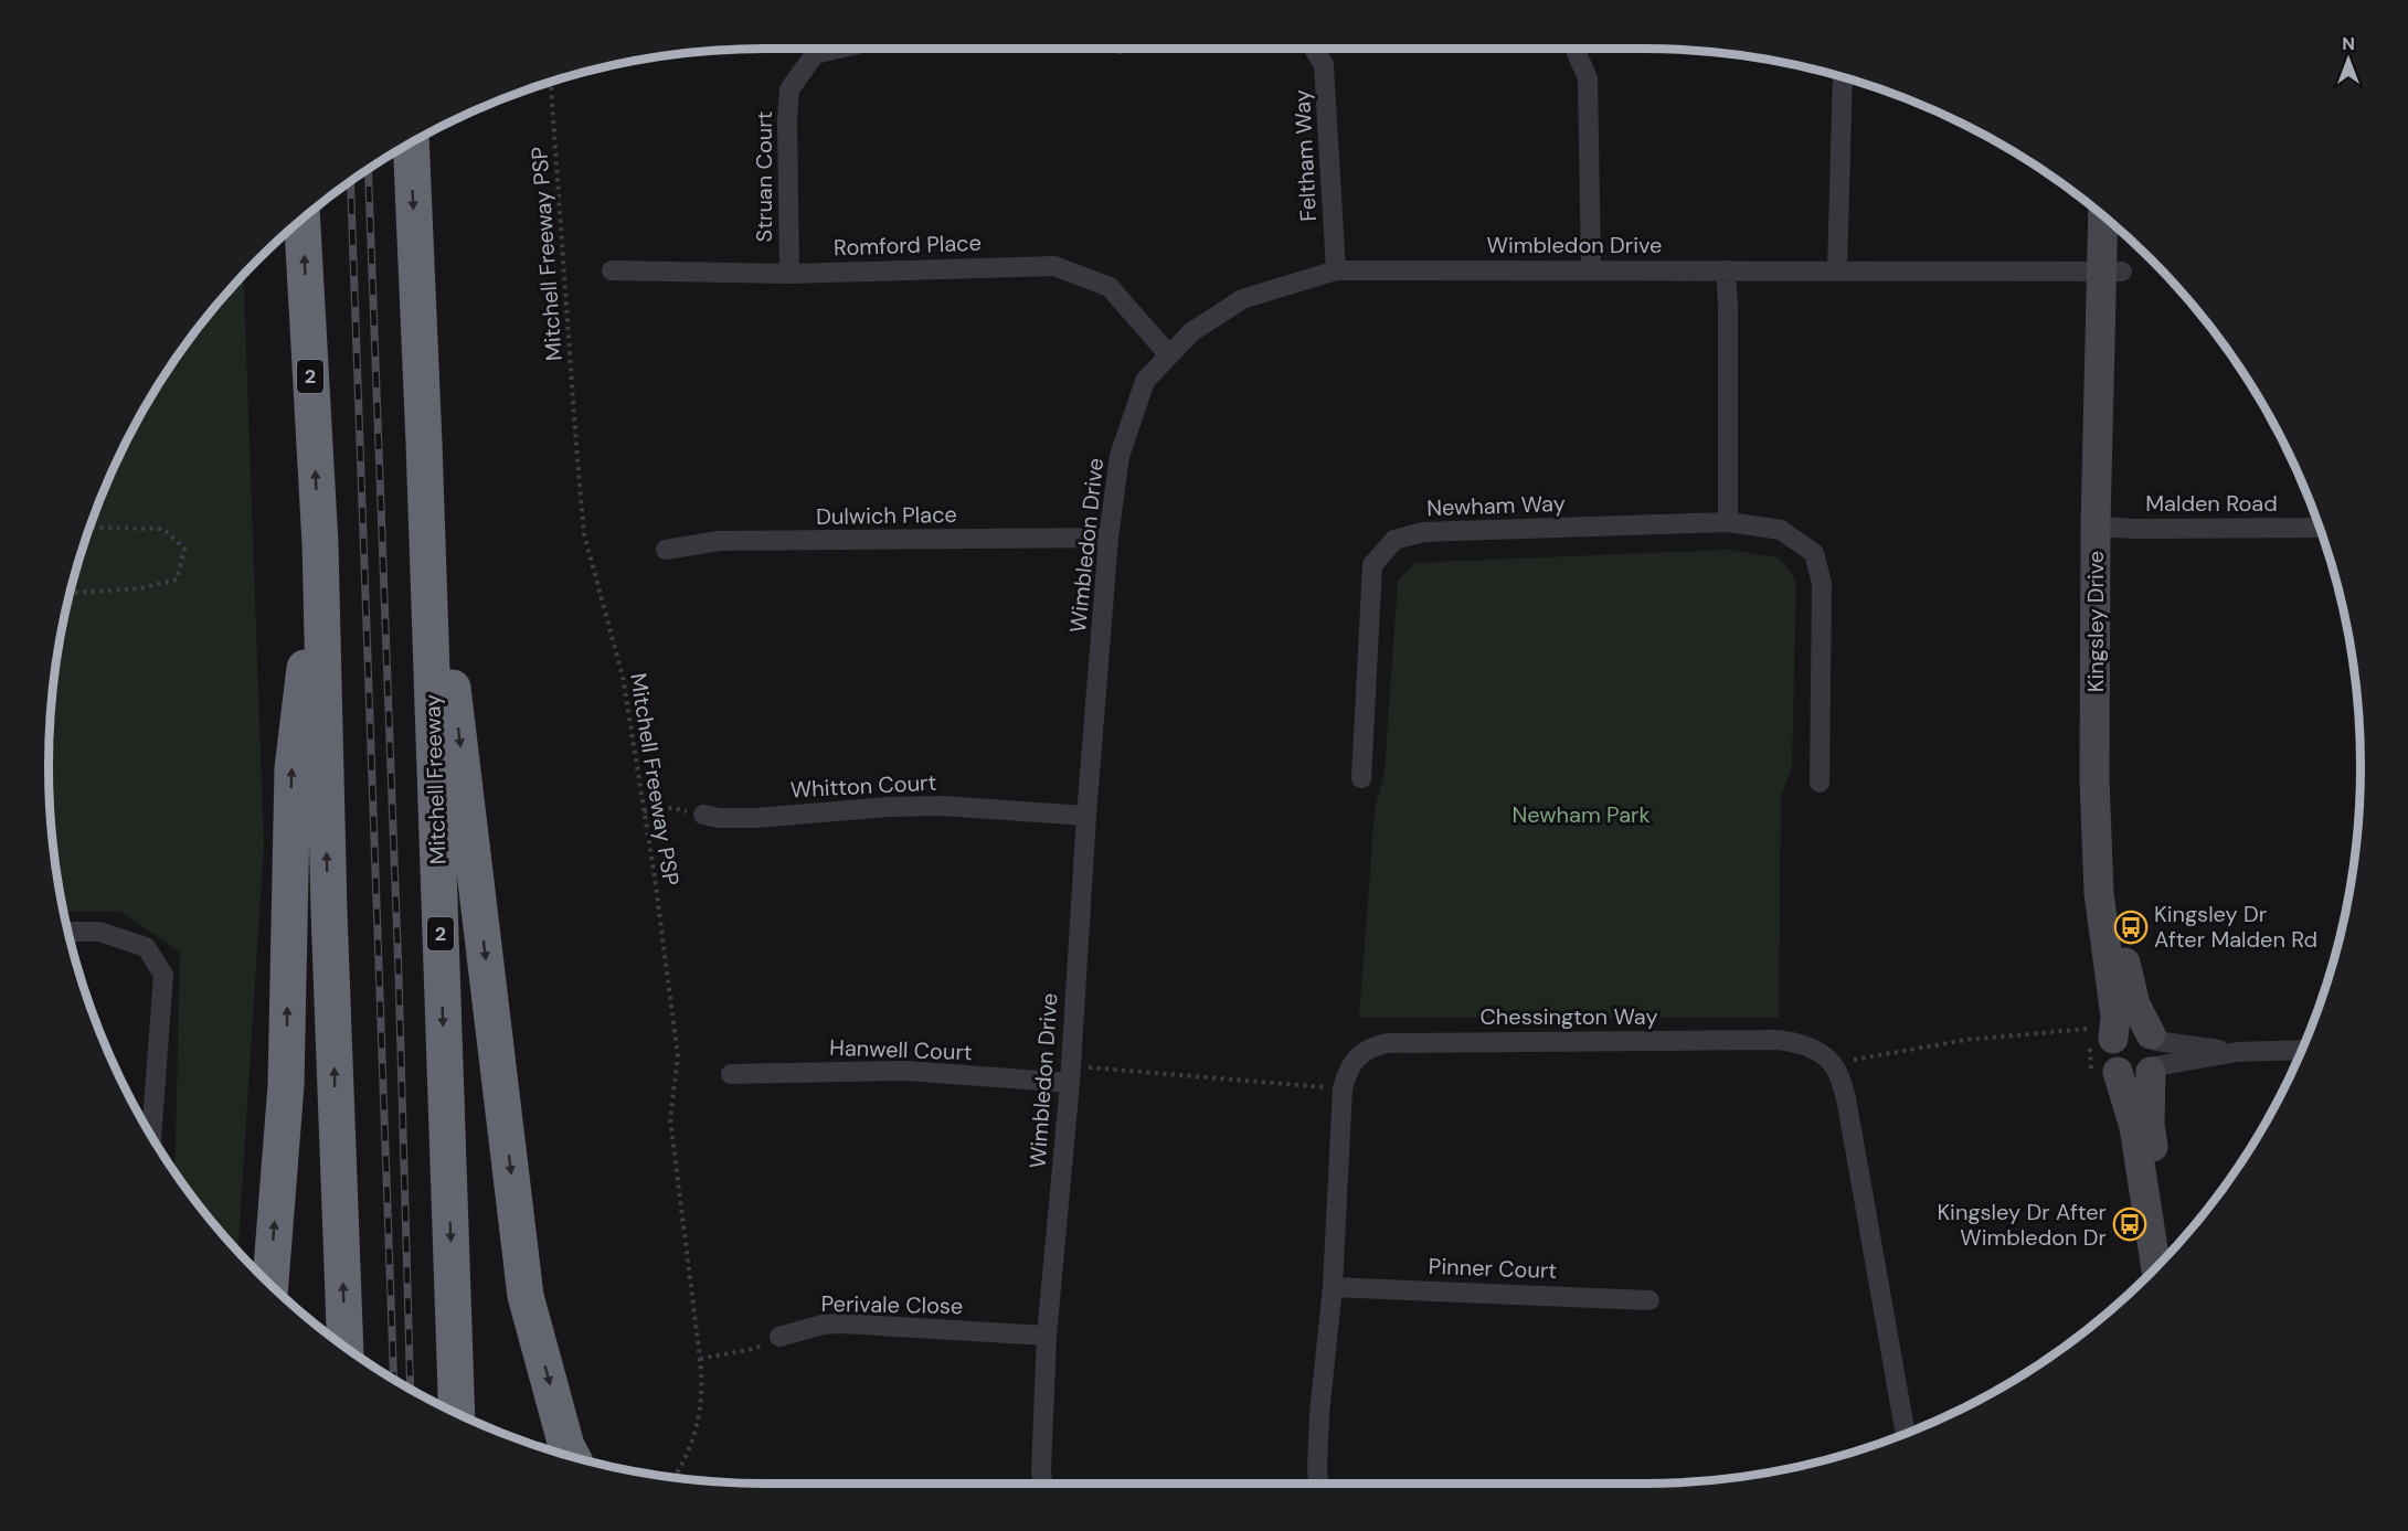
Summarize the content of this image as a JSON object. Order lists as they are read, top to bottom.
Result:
{
  "streets": {
    "highway": ["2", "Mitchell Freeway"],
    "main road": ["Kingsley Drive"],
    "street": [
      "Feltham Way",
      "Struan Court",
      "Romford Place",
      "Wimbledon Drive",
      "Malden Road",
      "Newham Way",
      "Dulwich Place",
      "Whitton Court",
      "Chessington Way",
      "Hanwell Court",
      "Pinner Court",
      "Perivale Close"
    ],
    "path": ["Mitchell Freeway PSP"]
  },
  "crossings": [
    ["Feltham Way", "Wimbledon Drive"],
    ["Struan Court", "Romford Place"],
    ["Romford Place", "Wimbledon Drive"],
    ["Wimbledon Drive", "Dulwich Place"],
    ["Wimbledon Drive", "Kingsley Drive"],
    ["Wimbledon Drive", "Whitton Court"],
    ["Wimbledon Drive", "Hanwell Court"],
    ["Wimbledon Drive", "Perivale Close"],
    ["Malden Road", "Kingsley Drive"],
    ["Chessington Way", "Pinner Court"]
  ],
  "parks": ["Newham Park"],
  "places": {
    "bus stop": ["Kingsley Dr After Malden Rd", "Kingsley Dr After Wimbledon Dr"]
  },
  "north": "top"
}
